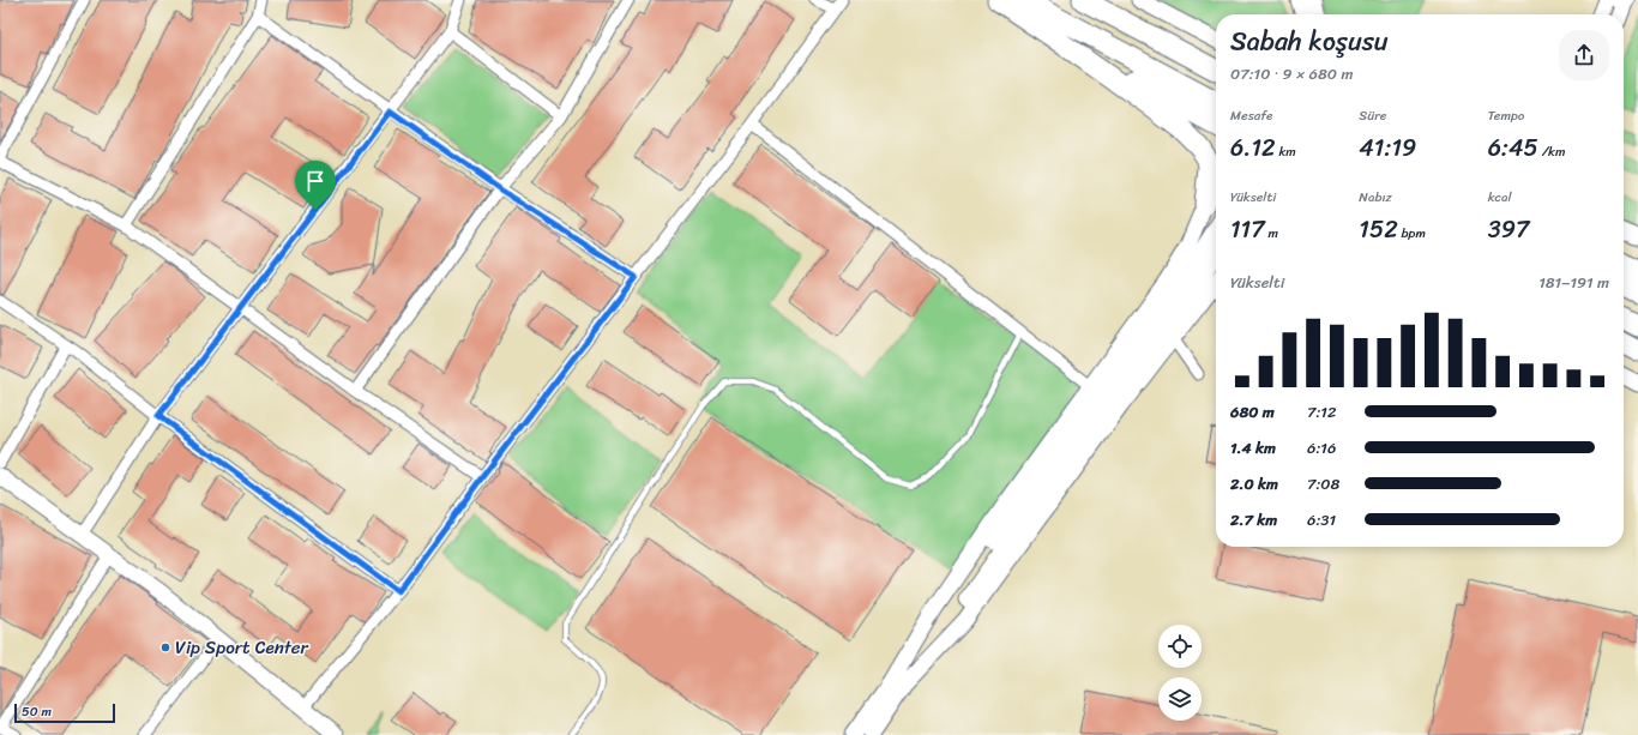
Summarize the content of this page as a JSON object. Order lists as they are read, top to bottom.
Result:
{
  "places": ["Vip Sport Center"],
  "scale_bar": "50 m",
  "page": {
    "heading": ["Sabah koşusu", "07:10 · 9 × 680 m"],
    "stats": [
      ["Mesafe", "6.12 km"],
      ["Süre", "41:19"],
      ["Tempo", "6:45 /km"],
      ["Yükselti", "117 m"],
      ["Nabız", "152 bpm"],
      ["kcal", "397"]
    ],
    "chart": ["Yükselti", "181–191 m"],
    "list": [
      {
        "name": "680 m",
        "note": "7:12"
      },
      {
        "name": "1.4 km",
        "note": "6:16"
      },
      {
        "name": "2.0 km",
        "note": "7:08"
      },
      {
        "name": "2.7 km",
        "note": "6:31"
      }
    ],
    "scale": "50 m"
  }
}
